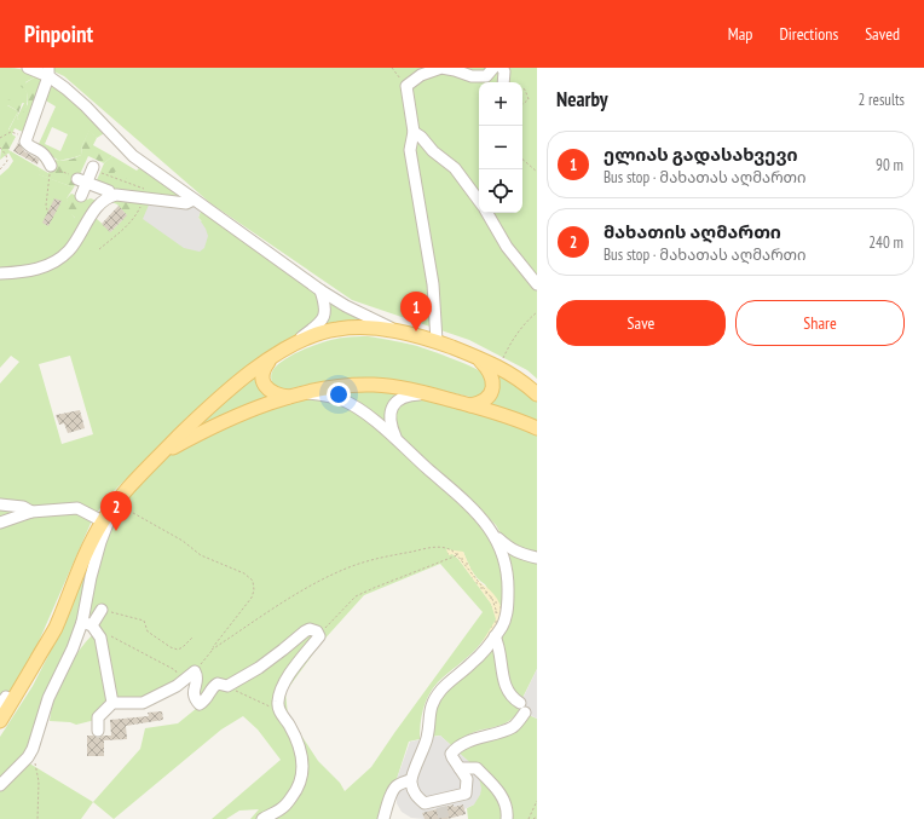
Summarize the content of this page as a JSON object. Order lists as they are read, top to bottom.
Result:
{
  "page": {
    "header": "Pinpoint",
    "nav": ["Map", "Directions", "Saved"],
    "heading": ["Nearby", "2 results"],
    "map_buttons": ["+", "−"],
    "list": [
      {
        "mark": "1",
        "name": "ელიას გადასახვევი",
        "note": "Bus stop · მახათას აღმართი",
        "value": "90 m"
      },
      {
        "mark": "2",
        "name": "მახათის აღმართი",
        "note": "Bus stop · მახათას აღმართი",
        "value": "240 m"
      }
    ],
    "buttons": ["Save", "Share"],
    "pins": ["1", "2"]
  }
}
